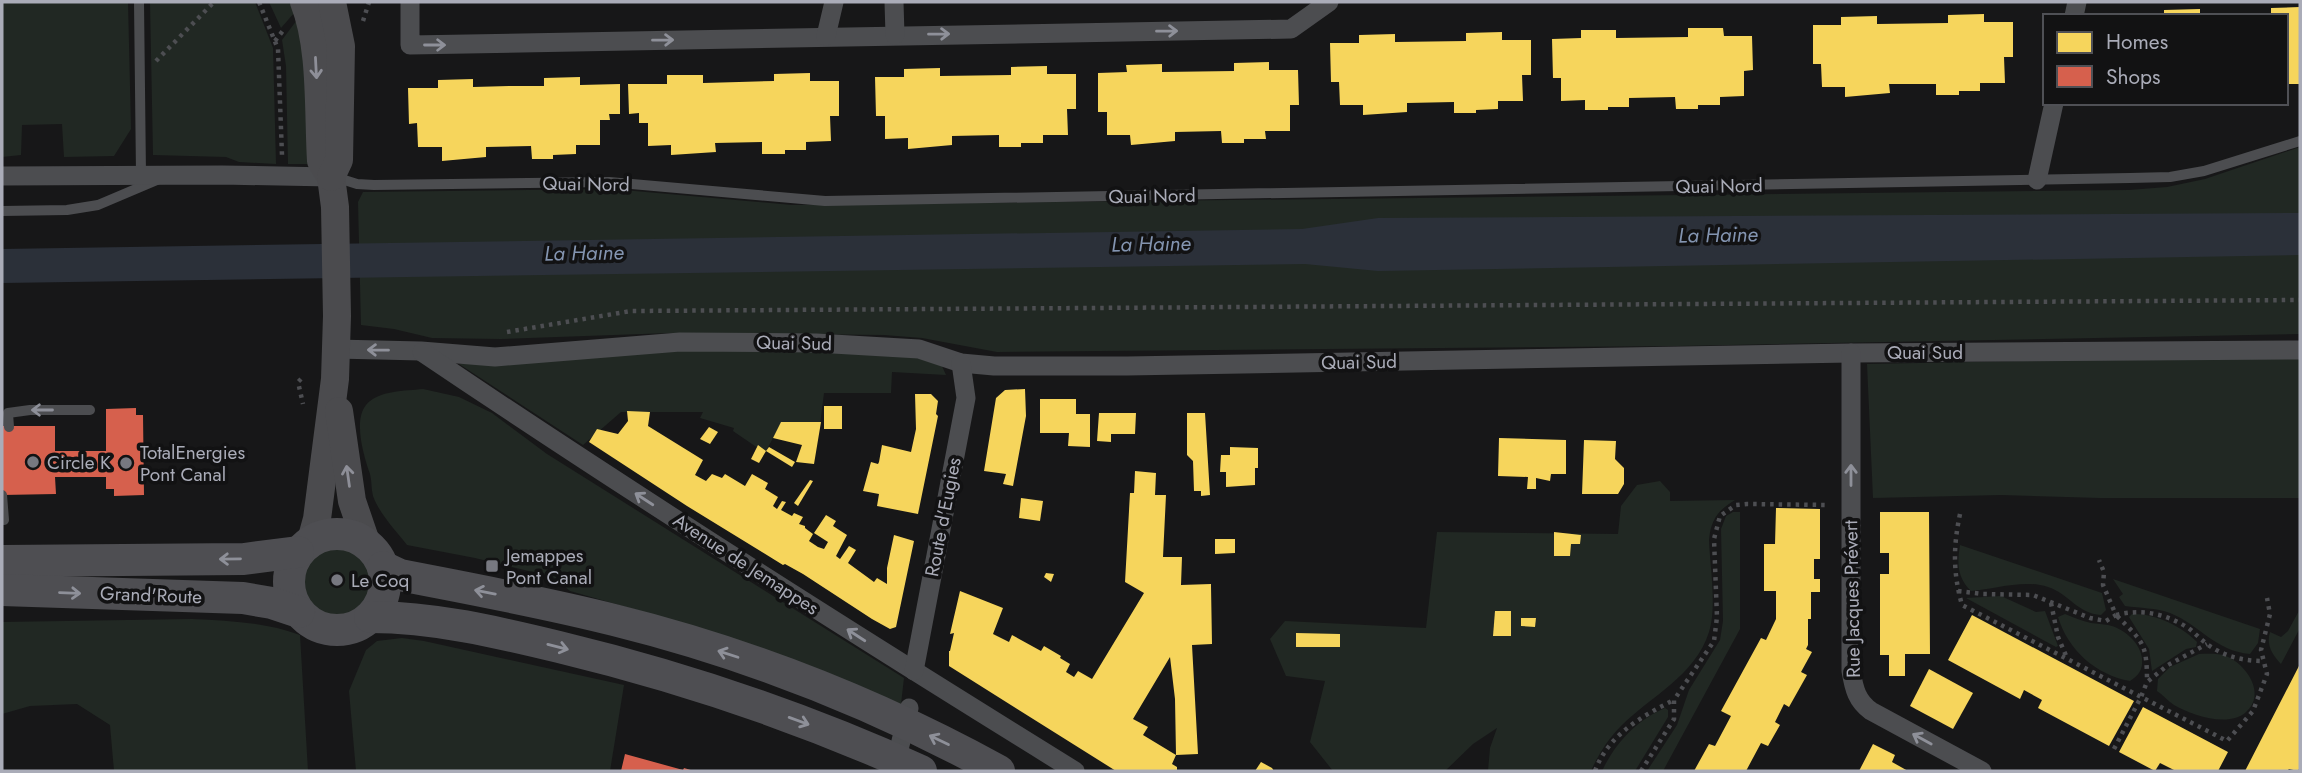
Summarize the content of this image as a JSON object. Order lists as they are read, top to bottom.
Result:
{
  "streets": {
    "main road": ["Grand'Route"],
    "street": [
      "Quai Nord",
      "Quai Sud",
      "Route d'Eugies",
      "Avenue de Jemappes",
      "Rue Jacques Prévert"
    ]
  },
  "crossings": [
    ["Quai Sud", "Route d'Eugies"],
    ["Quai Sud", "Avenue de Jemappes"],
    ["Quai Sud", "Rue Jacques Prévert"],
    ["Route d'Eugies", "Avenue de Jemappes"]
  ],
  "one_way": ["Avenue de Jemappes", "Rue Jacques Prévert"],
  "water": ["La Haine"],
  "places": {
    "other": ["Circle K", "TotalEnergies Pont Canal", "Le Coq"],
    "transit": ["Jemappes Pont Canal"]
  },
  "legend": ["Homes", "Shops"]
}
